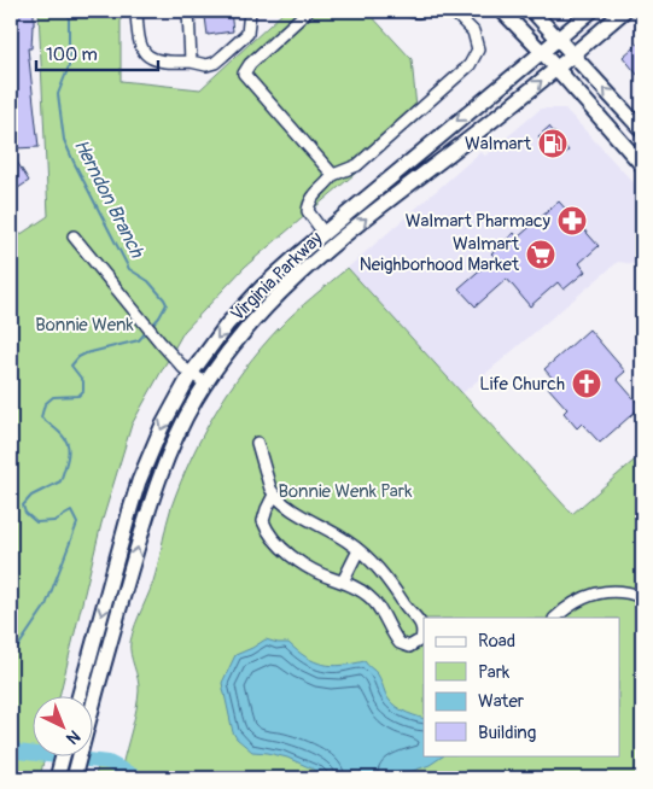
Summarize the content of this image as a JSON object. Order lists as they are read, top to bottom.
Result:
{
  "streets": {
    "main road": ["Virginia Parkway"]
  },
  "water": ["Herndon Branch"],
  "parks": ["Bonnie Wenk", "Bonnie Wenk Park"],
  "places": {
    "fuel station": ["Walmart"],
    "pharmacy": ["Walmart Pharmacy"],
    "supermarket": ["Walmart Neighborhood Market"],
    "church": ["Life Church"]
  },
  "legend": [
    "Road",
    "Park",
    "Water",
    "Building"
  ],
  "scale_bar": "100 m",
  "north": "bottom right"
}
